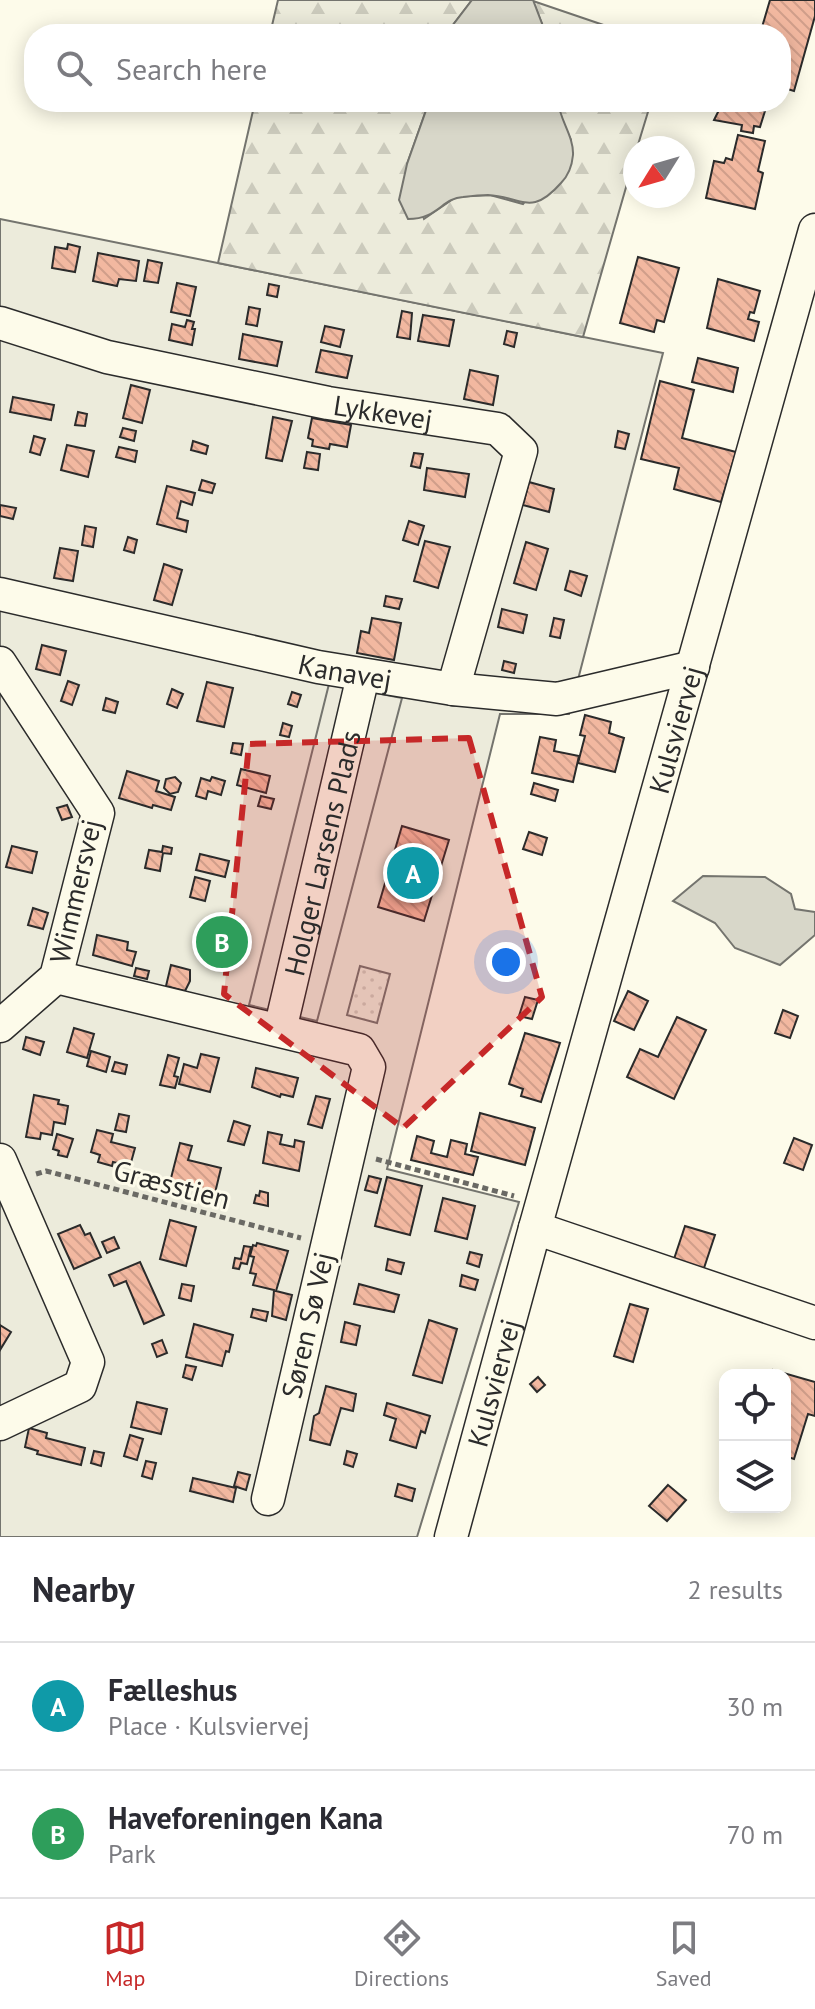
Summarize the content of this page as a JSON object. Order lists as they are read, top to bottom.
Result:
{
  "streets": {
    "street": [
      "Lykkevej",
      "Kanavej",
      "Kulsviervej",
      "Holger Larsens Plads",
      "Wimmersvej",
      "Søren Sø Vej"
    ],
    "path": ["Græsstien"]
  },
  "crossings": [
    ["Lykkevej", "Kanavej"],
    ["Kanavej", "Kulsviervej"],
    ["Kanavej", "Holger Larsens Plads"],
    ["Holger Larsens Plads", "Søren Sø Vej"],
    ["Wimmersvej", "Søren Sø Vej"],
    ["Græsstien", "Søren Sø Vej"]
  ],
  "north": "bottom left",
  "page": {
    "search": "Search here",
    "pins": ["A", "B"],
    "heading": ["Nearby", "2 results"],
    "list": [
      {
        "mark": "A",
        "name": "Fælleshus",
        "note": "Place · Kulsviervej",
        "value": "30 m"
      },
      {
        "mark": "B",
        "name": "Haveforeningen Kana",
        "note": "Park",
        "value": "70 m"
      }
    ],
    "nav": ["Map", "Directions", "Saved"]
  }
}
